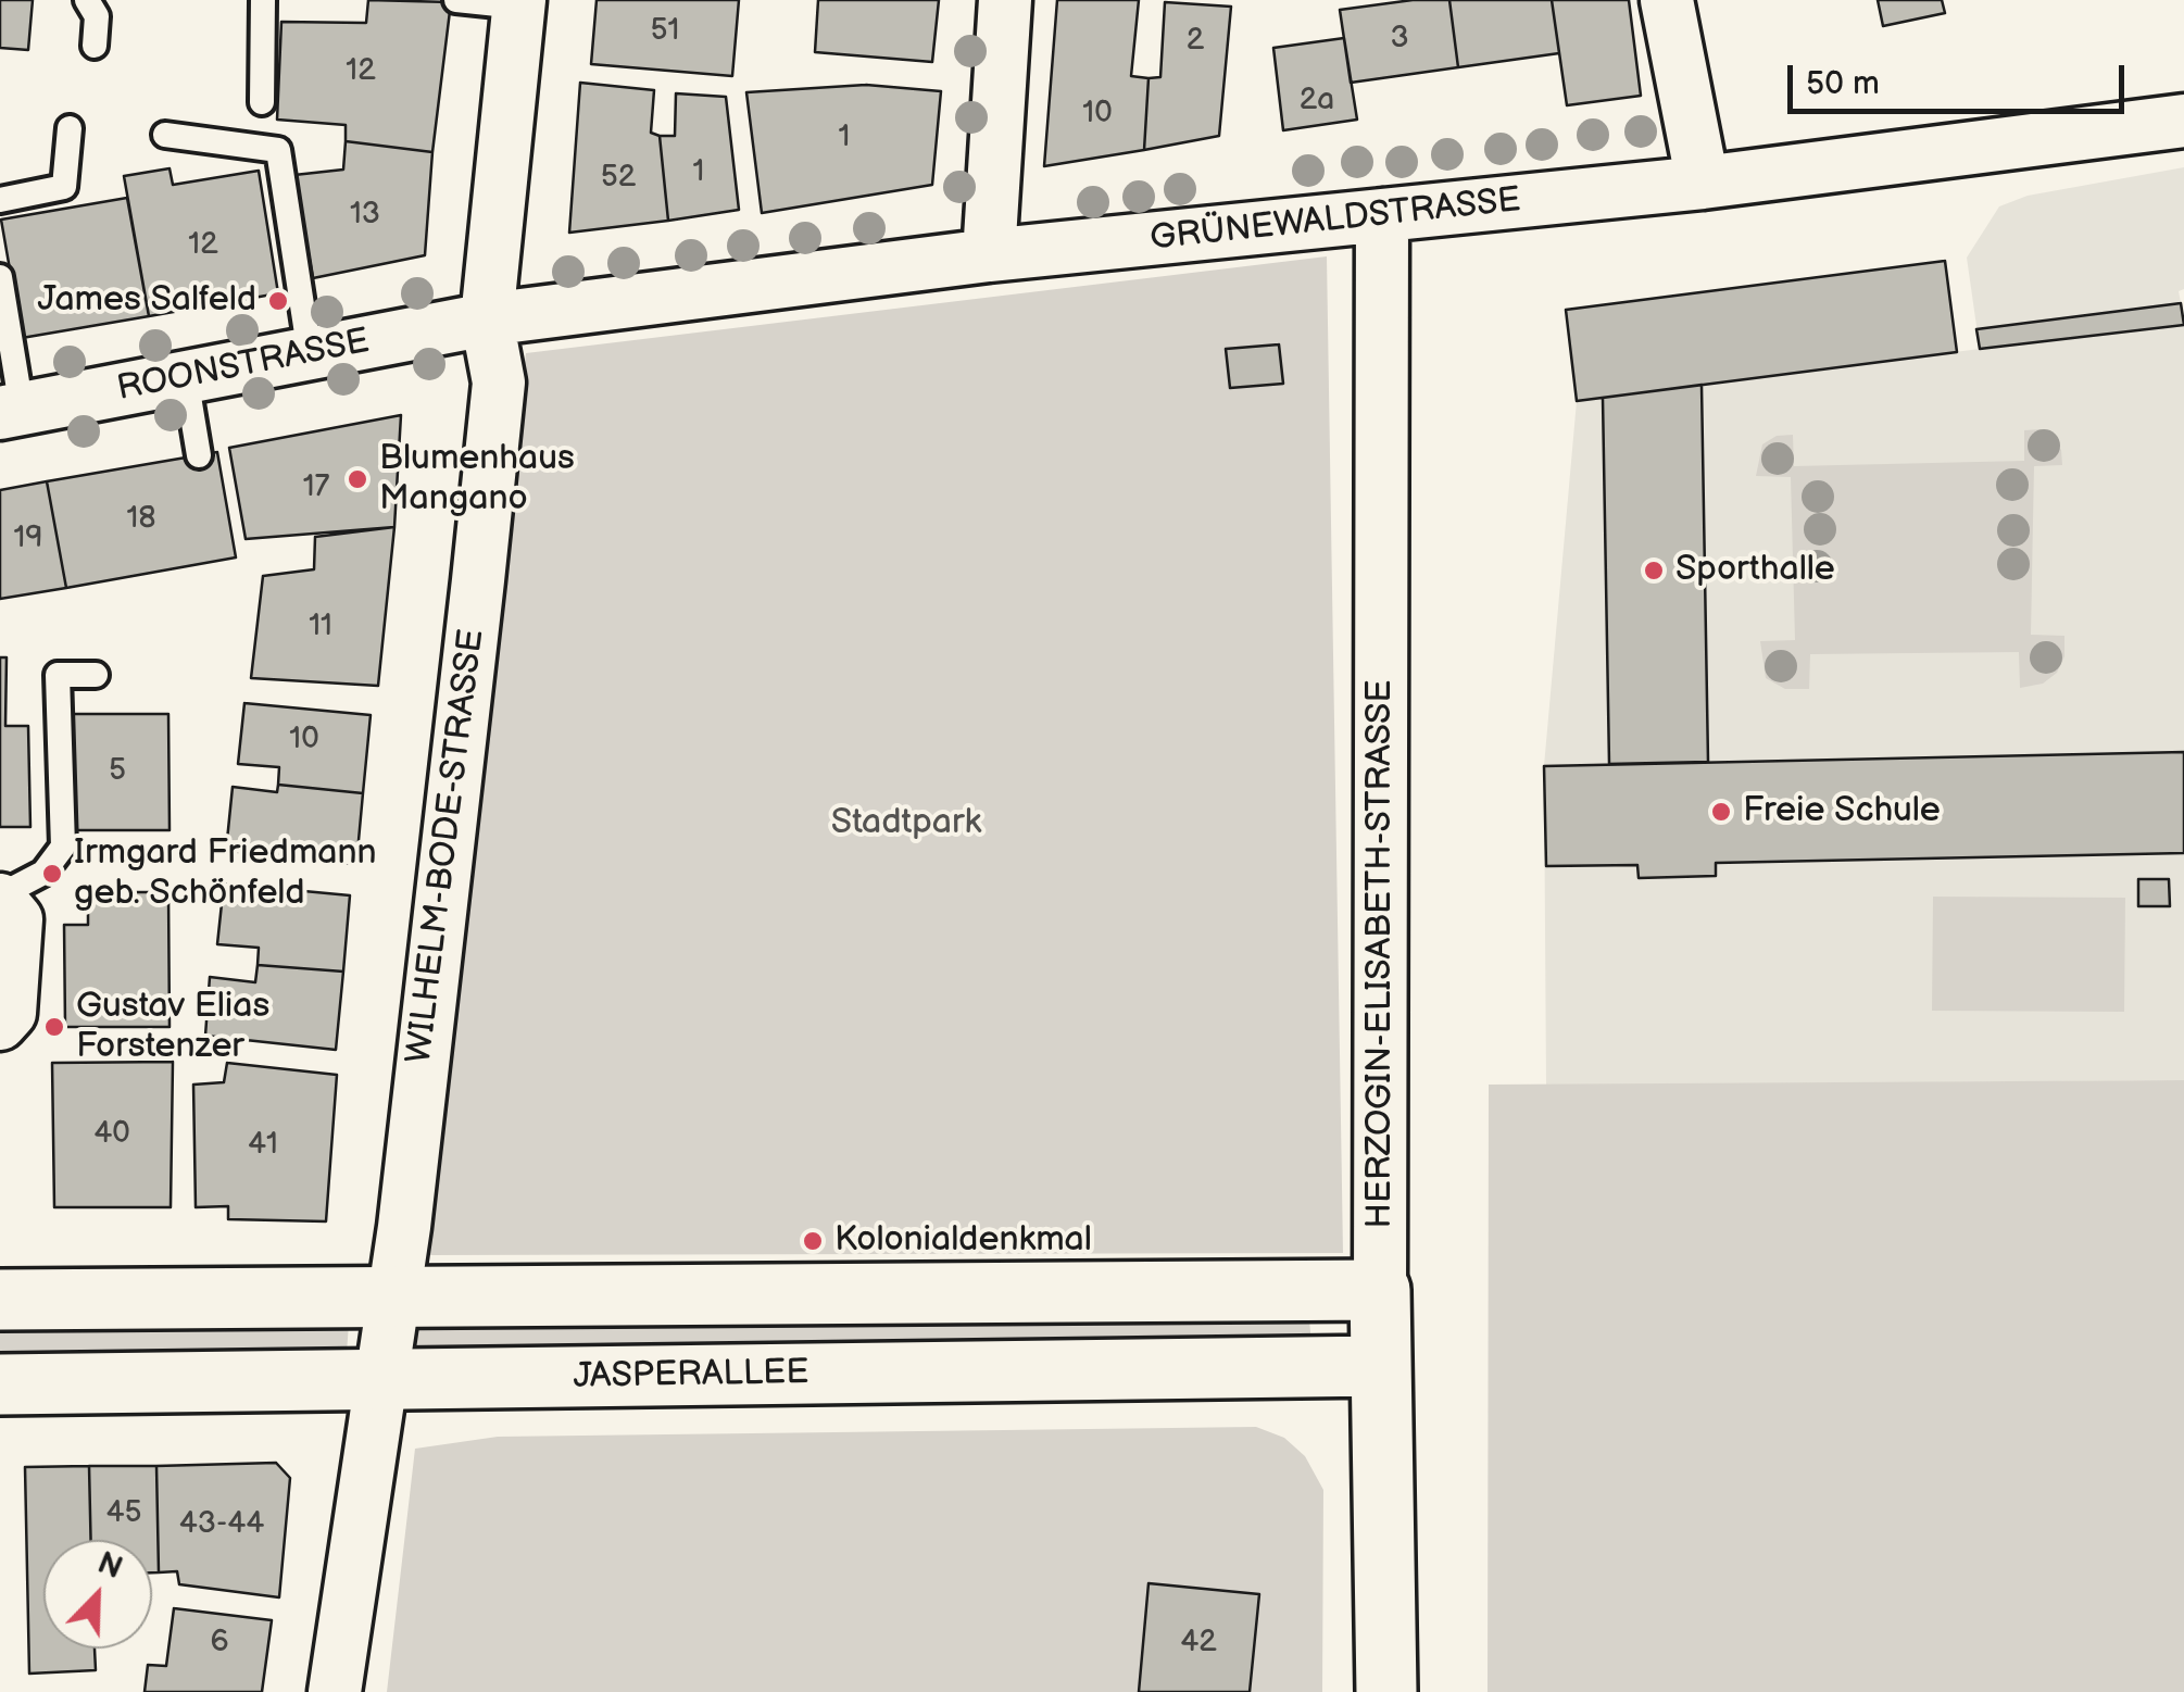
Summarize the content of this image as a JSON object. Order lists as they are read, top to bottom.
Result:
{
  "streets": {
    "street": [
      "GRÜNEWALDSTRASSE",
      "ROONSTRASSE",
      "WILHELM-BODE-STRASSE",
      "HERZOGIN-ELISABETH-STRASSE",
      "JASPERALLEE"
    ]
  },
  "crossings": [
    ["GRÜNEWALDSTRASSE", "ROONSTRASSE"],
    ["GRÜNEWALDSTRASSE", "WILHELM-BODE-STRASSE"],
    ["GRÜNEWALDSTRASSE", "HERZOGIN-ELISABETH-STRASSE"],
    ["ROONSTRASSE", "WILHELM-BODE-STRASSE"],
    ["WILHELM-BODE-STRASSE", "JASPERALLEE"],
    ["HERZOGIN-ELISABETH-STRASSE", "JASPERALLEE"]
  ],
  "parks": ["Stadtpark"],
  "places": [
    "James Salfeld",
    "Blumenhaus Mangano",
    "Sporthalle",
    "Freie Schule",
    "Irmgard Friedmann geb. Schönfeld",
    "Gustav Elias Forstenzer",
    "Kolonialdenkmal"
  ],
  "house_numbers": [
    "51",
    "3",
    "2",
    "12",
    "2a",
    "10",
    "1",
    "1",
    "52",
    "13",
    "12",
    "17",
    "18",
    "19",
    "11",
    "10",
    "5",
    "40",
    "41",
    "45",
    "43-44",
    "6",
    "42"
  ],
  "scale_bar": "50 m",
  "north": "top right"
}
